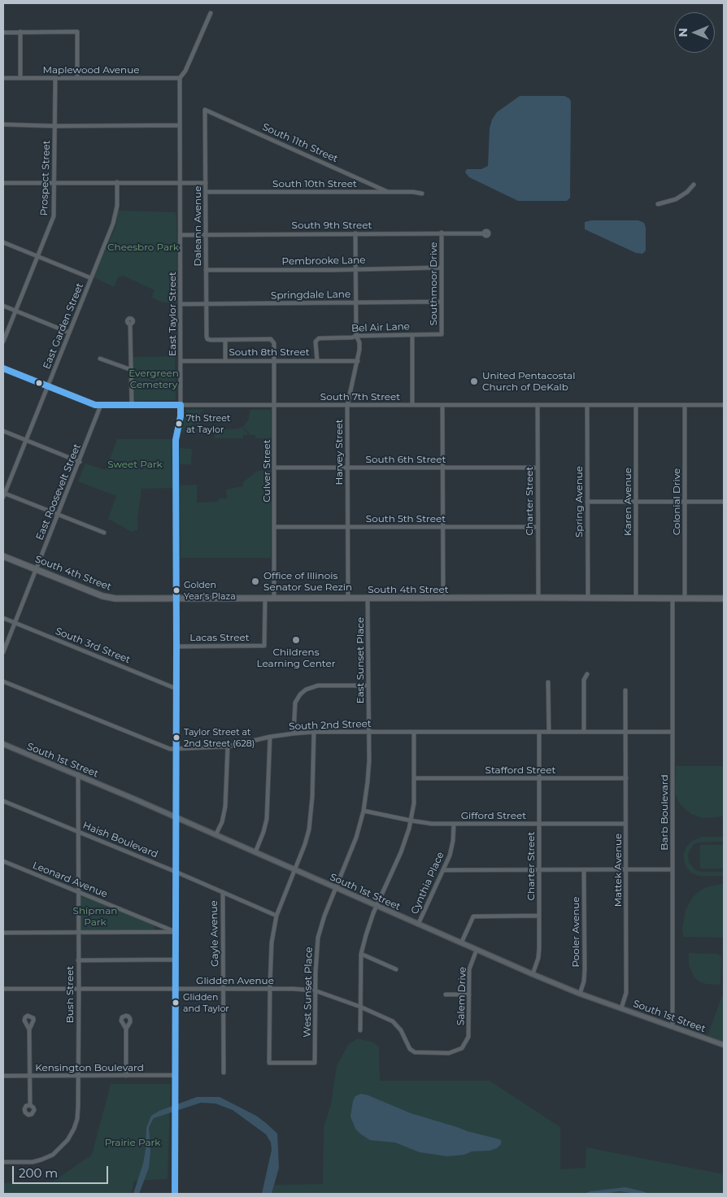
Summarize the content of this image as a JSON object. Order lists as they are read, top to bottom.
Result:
{
  "streets": {
    "main road": ["South 4th Street"],
    "street": [
      "Maplewood Avenue",
      "South 11th Street",
      "Prospect Street",
      "South 10th Street",
      "South 9th Street",
      "Daleann Avenue",
      "Pembrooke Lane",
      "Southmoor Drive",
      "Springdale Lane",
      "East Taylor Street",
      "East Garden Street",
      "Bel Air Lane",
      "South 8th Street",
      "South 7th Street",
      "Harvey Street",
      "South 6th Street",
      "Culver Street",
      "East Roosevelt Street",
      "Charter Street",
      "Spring Avenue",
      "Karen Avenue",
      "Colonial Drive",
      "South 5th Street",
      "Lacas Street",
      "South 3rd Street",
      "East Sunset Place",
      "South 2nd Street",
      "South 1st Street",
      "Stafford Street",
      "Barb Boulevard",
      "Gifford Street",
      "Haish Boulevard",
      "Mattek Avenue",
      "Leonard Avenue",
      "Cynthia Place",
      "Pooler Avenue",
      "Gayle Avenue",
      "Glidden Avenue",
      "West Sunset Place",
      "Bush Street",
      "Salem Drive",
      "Kensington Boulevard"
    ]
  },
  "crossings": [
    ["Maplewood Avenue", "Prospect Street"],
    ["Maplewood Avenue", "East Taylor Street"],
    ["South 11th Street", "South 10th Street"],
    ["South 11th Street", "Daleann Avenue"],
    ["South 10th Street", "Daleann Avenue"],
    ["South 9th Street", "Daleann Avenue"],
    ["South 9th Street", "Southmoor Drive"],
    ["South 9th Street", "East Taylor Street"],
    ["South 9th Street", "Harvey Street"],
    ["Daleann Avenue", "Pembrooke Lane"],
    ["Daleann Avenue", "Springdale Lane"],
    ["Daleann Avenue", "Culver Street"],
    ["Pembrooke Lane", "Southmoor Drive"],
    ["Pembrooke Lane", "Harvey Street"],
    ["Southmoor Drive", "Springdale Lane"],
    ["Southmoor Drive", "Bel Air Lane"],
    ["Springdale Lane", "East Taylor Street"],
    ["Springdale Lane", "Harvey Street"],
    ["East Taylor Street", "South 8th Street"],
    ["East Taylor Street", "South 7th Street"],
    ["East Taylor Street", "South 4th Street"],
    ["East Taylor Street", "Lacas Street"],
    ["East Taylor Street", "South 3rd Street"],
    ["East Taylor Street", "South 2nd Street"],
    ["East Taylor Street", "South 1st Street"],
    ["East Taylor Street", "Haish Boulevard"],
    ["East Taylor Street", "Leonard Avenue"],
    ["East Taylor Street", "Glidden Avenue"],
    ["East Taylor Street", "Kensington Boulevard"],
    ["East Garden Street", "South 7th Street"],
    ["Bel Air Lane", "South 8th Street"],
    ["Bel Air Lane", "Harvey Street"],
    ["South 8th Street", "Harvey Street"],
    ["South 8th Street", "Culver Street"],
    ["South 7th Street", "Harvey Street"],
    ["South 7th Street", "Culver Street"],
    ["South 7th Street", "East Roosevelt Street"],
    ["South 7th Street", "Charter Street"],
    ["South 7th Street", "Spring Avenue"],
    ["South 7th Street", "Karen Avenue"],
    ["South 7th Street", "Colonial Drive"],
    ["Harvey Street", "South 6th Street"],
    ["Harvey Street", "South 5th Street"],
    ["Harvey Street", "South 4th Street"],
    ["South 6th Street", "Culver Street"],
    ["South 6th Street", "Charter Street"],
    ["Culver Street", "South 5th Street"],
    ["Culver Street", "South 4th Street"],
    ["East Roosevelt Street", "South 4th Street"],
    ["East Roosevelt Street", "South 3rd Street"],
    ["Charter Street", "South 5th Street"],
    ["Charter Street", "South 4th Street"],
    ["Charter Street", "South 2nd Street"],
    ["Charter Street", "South 1st Street"],
    ["Charter Street", "Stafford Street"],
    ["Charter Street", "Gifford Street"],
    ["Spring Avenue", "South 4th Street"],
    ["Karen Avenue", "South 4th Street"],
    ["Colonial Drive", "South 4th Street"],
    ["South 4th Street", "Lacas Street"],
    ["South 4th Street", "East Sunset Place"],
    ["South 4th Street", "Barb Boulevard"],
    ["East Sunset Place", "South 2nd Street"],
    ["East Sunset Place", "South 1st Street"],
    ["East Sunset Place", "Gifford Street"],
    ["East Sunset Place", "West Sunset Place"],
    ["South 2nd Street", "Barb Boulevard"],
    ["South 2nd Street", "Mattek Avenue"],
    ["South 1st Street", "Barb Boulevard"],
    ["South 1st Street", "Mattek Avenue"],
    ["South 1st Street", "Cynthia Place"],
    ["South 1st Street", "Pooler Avenue"],
    ["South 1st Street", "West Sunset Place"],
    ["South 1st Street", "Bush Street"],
    ["South 1st Street", "Salem Drive"],
    ["Stafford Street", "Mattek Avenue"],
    ["Gifford Street", "Mattek Avenue"],
    ["Gifford Street", "Cynthia Place"],
    ["Haish Boulevard", "Gayle Avenue"],
    ["Haish Boulevard", "Bush Street"],
    ["Leonard Avenue", "Bush Street"],
    ["Gayle Avenue", "Glidden Avenue"],
    ["Glidden Avenue", "West Sunset Place"],
    ["Glidden Avenue", "Bush Street"],
    ["Glidden Avenue", "Salem Drive"],
    ["Bush Street", "Kensington Boulevard"]
  ],
  "parks": [
    "Cheesbro Park",
    "Evergreen Cemetery",
    "Sweet Park",
    "Shipman Park",
    "Prairie Park"
  ],
  "places": [
    "United Pentacostal Church of DeKalb",
    "7th Street at Taylor",
    "Office of Illinois Senator Sue Rezin",
    "Golden Year's Plaza",
    "Childrens Learning Center",
    "Taylor Street at 2nd Street (628)",
    "Glidden and Taylor"
  ],
  "scale_bar": "200 m",
  "north": "left"
}
